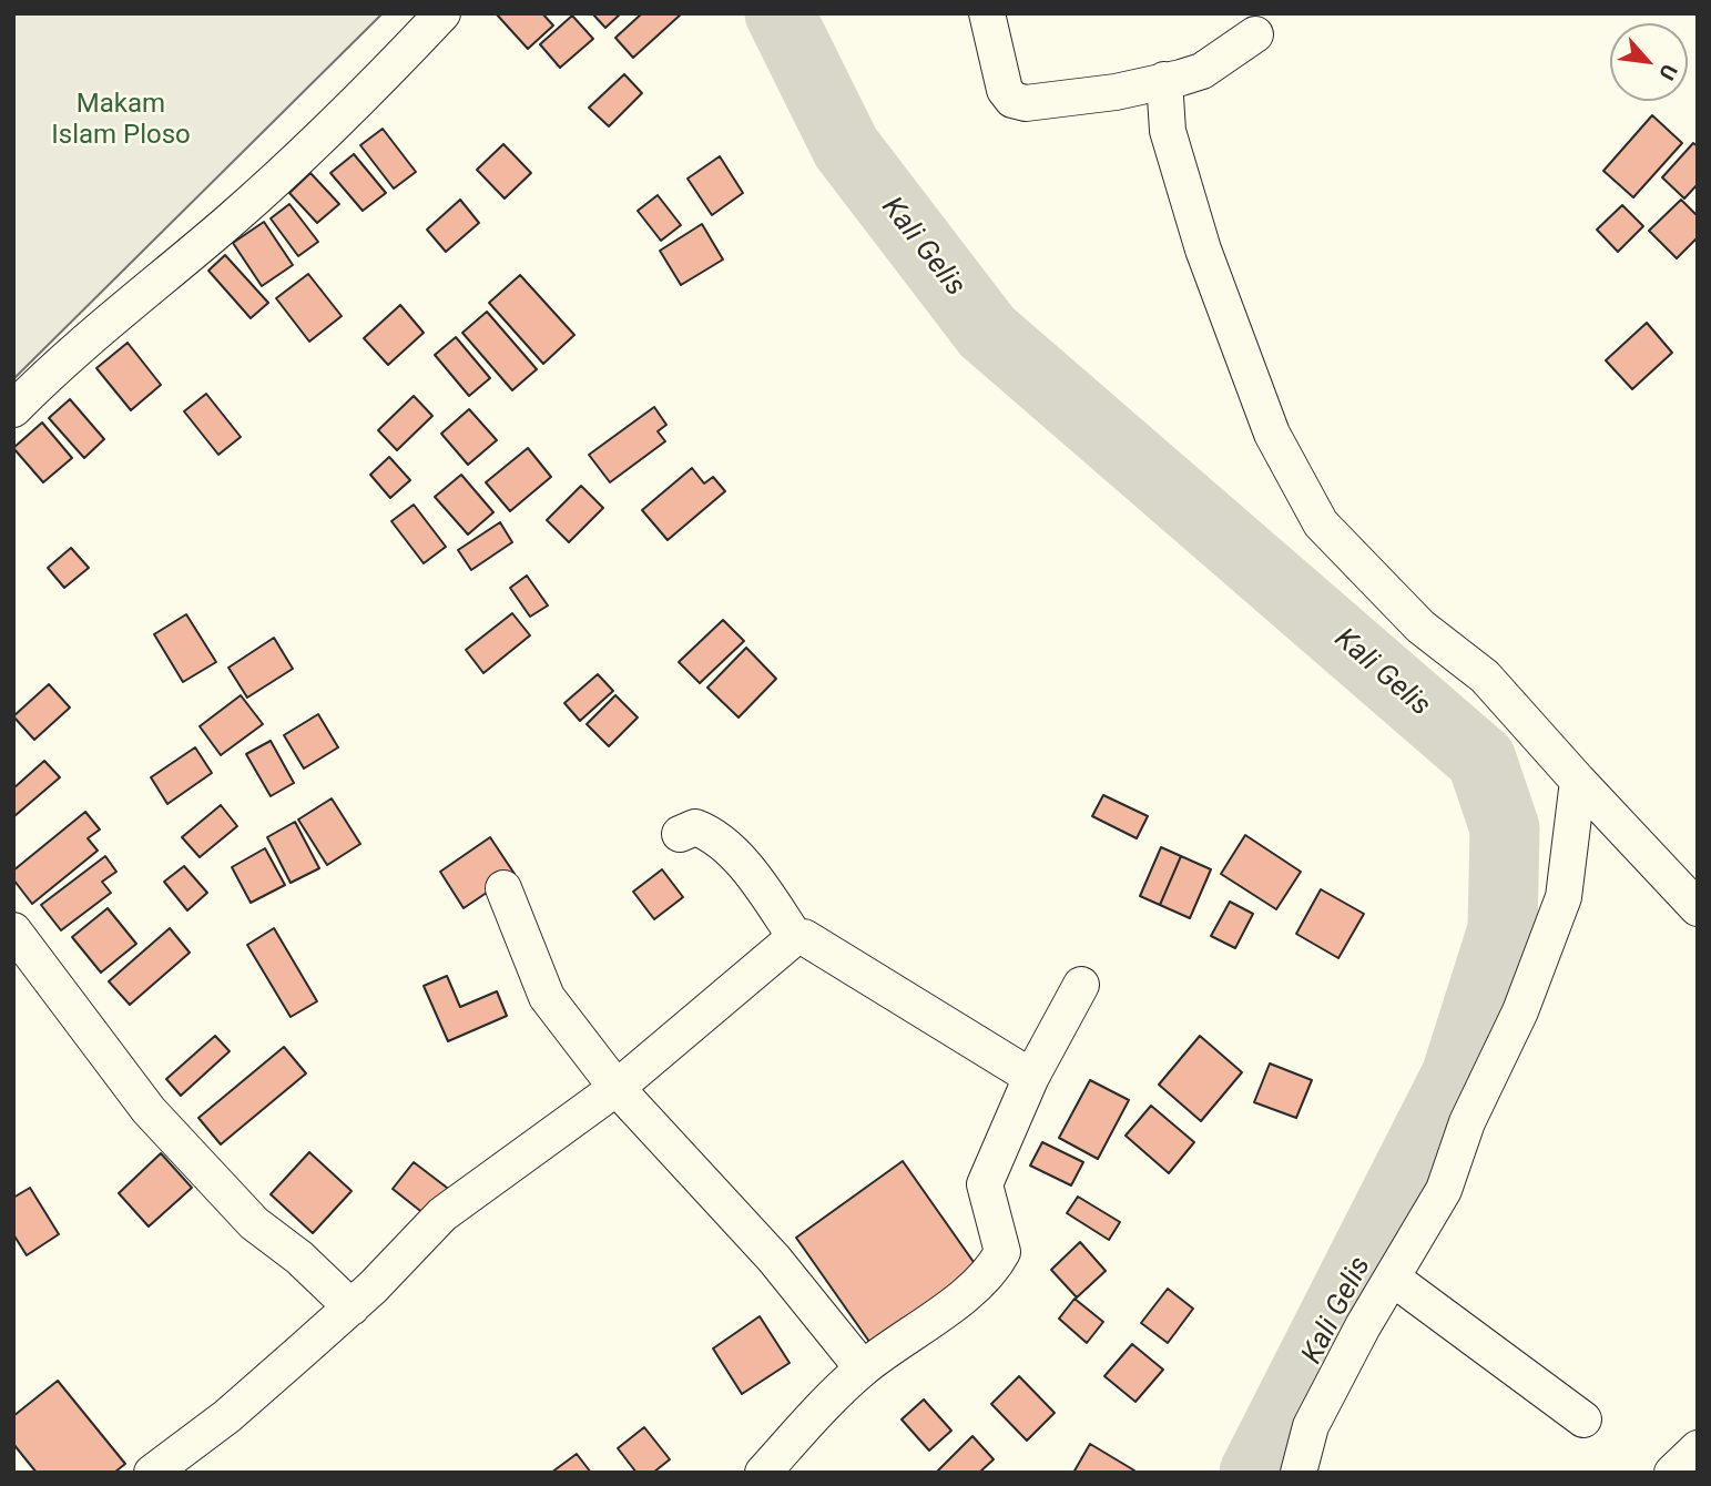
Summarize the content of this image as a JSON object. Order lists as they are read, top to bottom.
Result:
{
  "water": ["Kali Gelis"],
  "parks": ["Makam Islam Ploso"],
  "north": "bottom right"
}
